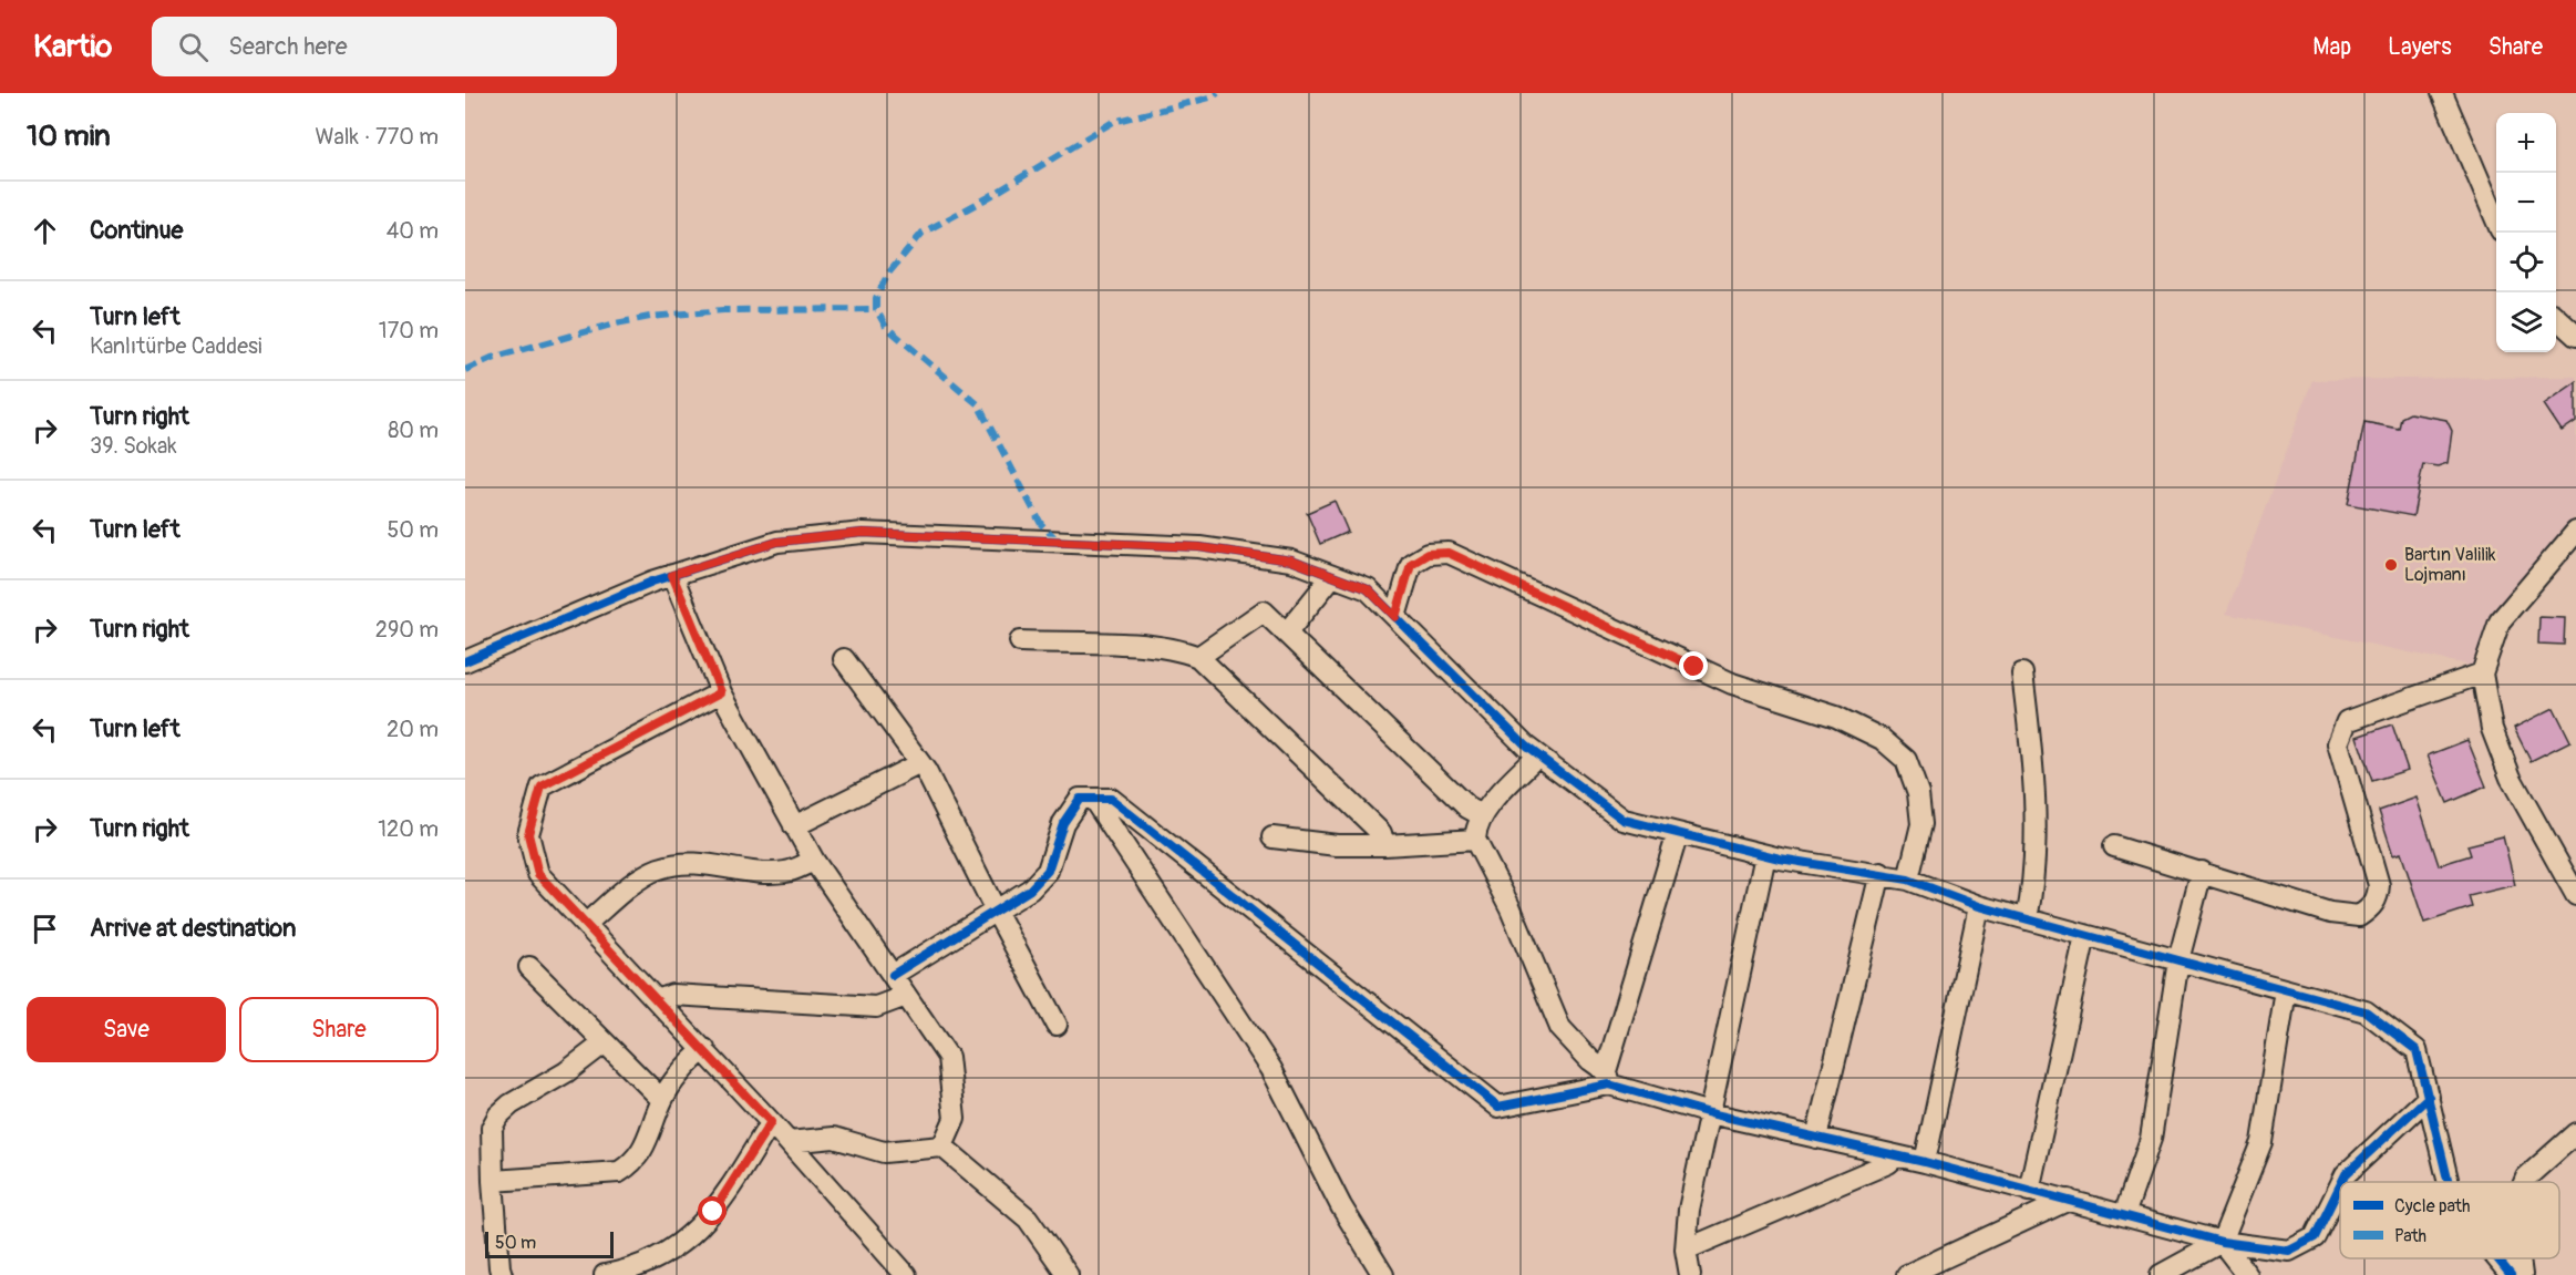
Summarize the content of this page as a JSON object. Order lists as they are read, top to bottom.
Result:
{
  "places": ["Bartın Valilik Lojmanı"],
  "legend": ["Cycle path", "Path"],
  "scale_bar": "50 m",
  "page": {
    "header": "Kartio",
    "search": "Search here",
    "nav": ["Map", "Layers", "Share"],
    "heading": ["10 min", "Walk · 770 m"],
    "map_buttons": ["+", "−"],
    "list": [
      ["Continue", "40 m"],
      ["Turn left", "Kanlıtürbe Caddesi", "170 m"],
      ["Turn right", "39. Sokak", "80 m"],
      ["Turn left", "50 m"],
      ["Turn right", "290 m"],
      ["Turn left", "20 m"],
      ["Turn right", "120 m"],
      "Arrive at destination"
    ],
    "buttons": ["Save", "Share"],
    "scale": "50 m"
  }
}
